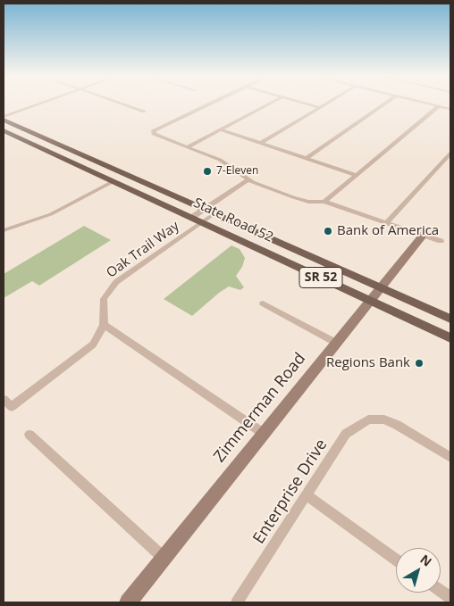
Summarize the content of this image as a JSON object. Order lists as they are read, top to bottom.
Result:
{
  "streets": {
    "main road": ["State Road 52", "SR 52"],
    "street": ["Oak Trail Way", "Zimmerman Road", "Enterprise Drive"]
  },
  "crossings": [
    ["State Road 52", "Oak Trail Way"],
    ["State Road 52", "Zimmerman Road"]
  ],
  "places": ["7-Eleven", "Bank of America", "Regions Bank"],
  "north": "top right"
}
